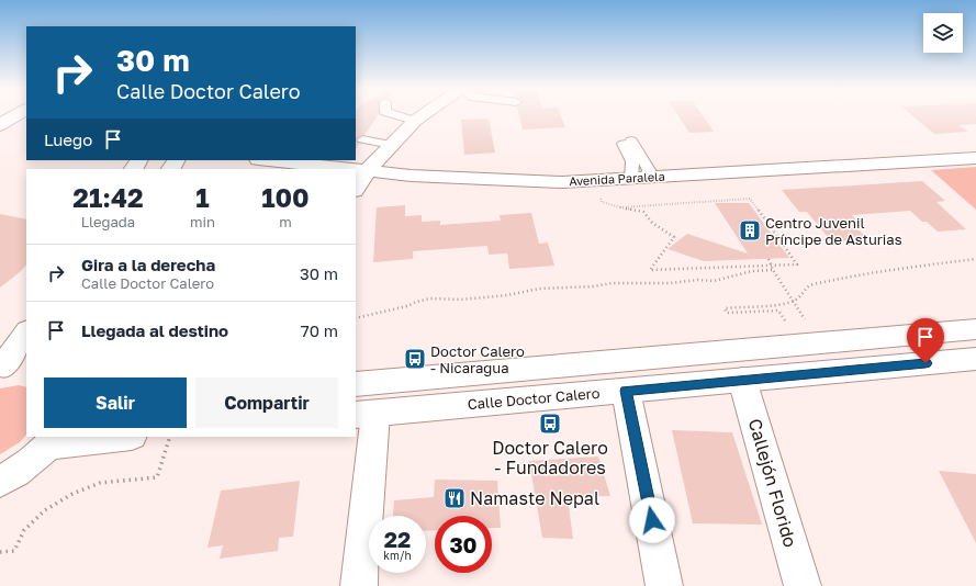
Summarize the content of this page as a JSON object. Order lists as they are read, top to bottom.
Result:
{
  "streets": {
    "street": ["Avenida Paralela", "Calle Doctor Calero", "Callejón Florido"]
  },
  "crossings": [
    ["Calle Doctor Calero", "Callejón Florido"]
  ],
  "places": {
    "building": ["Centro Juvenil Príncipe de Asturias"],
    "bus stop": ["Doctor Calero - Nicaragua", "Doctor Calero - Fundadores"],
    "restaurant": ["Namaste Nepal"]
  },
  "page": {
    "turn": ["30 m", "Calle Doctor Calero"],
    "then": "Luego",
    "eta": [
      "21:42",
      "Llegada",
      "1",
      "min",
      "100",
      "m"
    ],
    "list": [
      {
        "name": "Gira a la derecha",
        "note": "Calle Doctor Calero",
        "value": "30 m"
      },
      {
        "name": "Llegada al destino",
        "value": "70 m"
      }
    ],
    "buttons": ["Salir", "Compartir"],
    "speed": "22 km/h",
    "limit": "30"
  }
}
